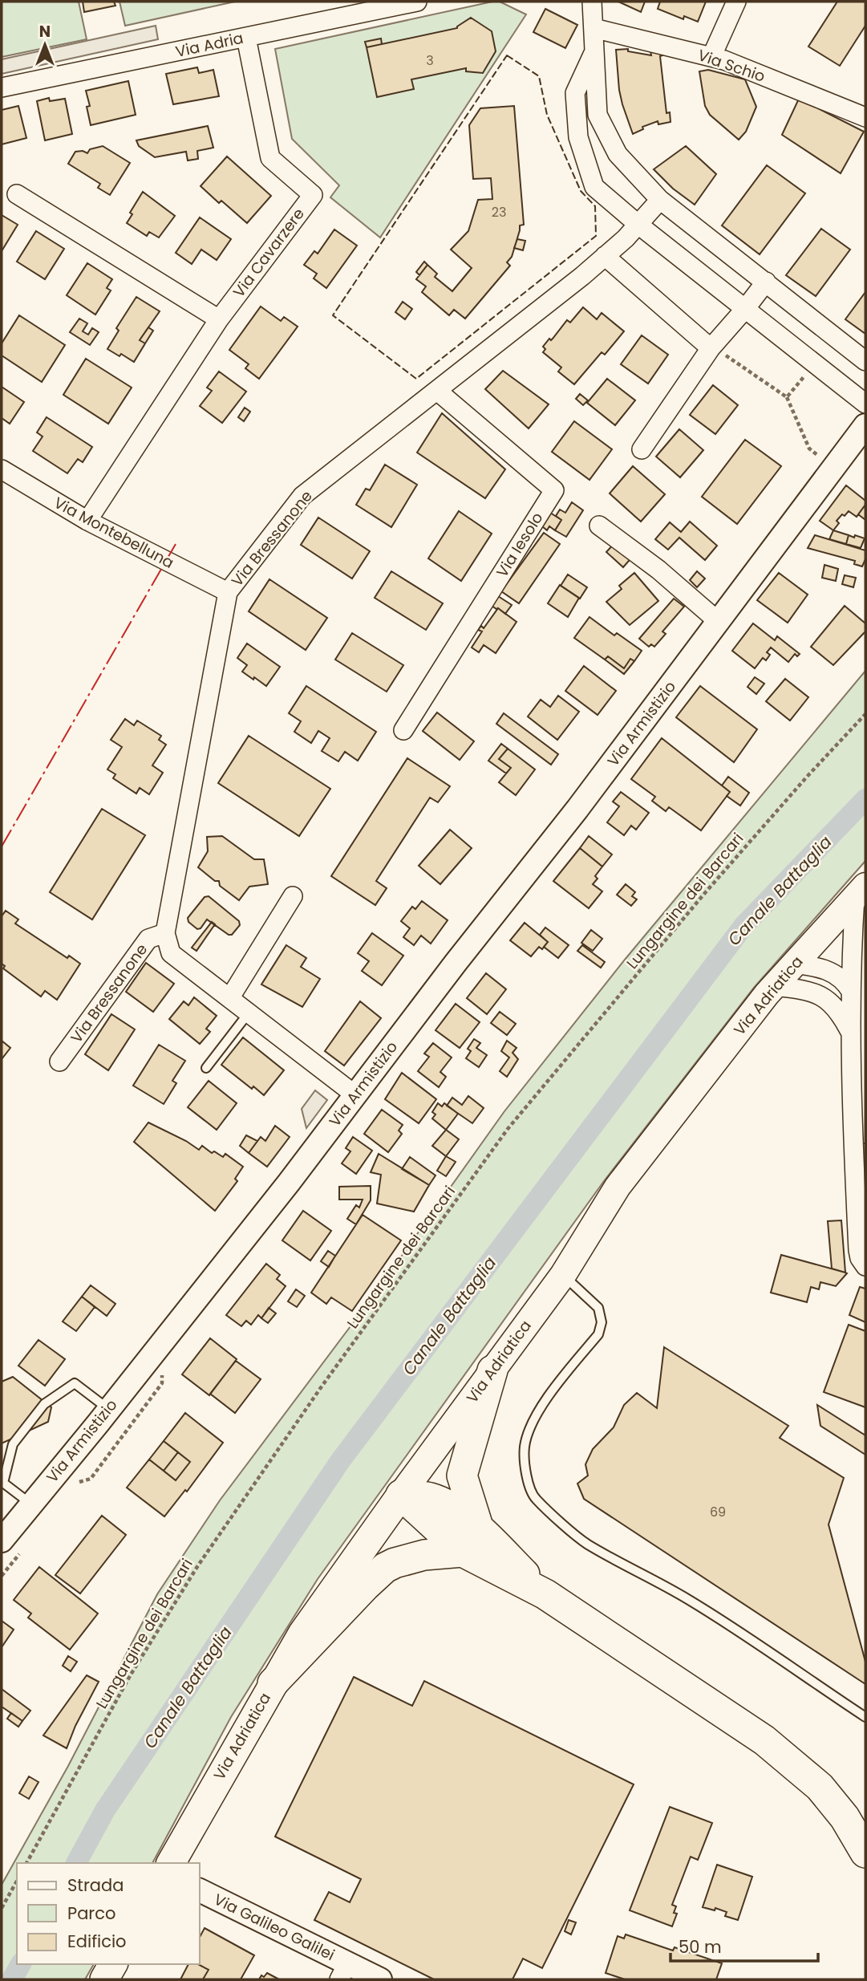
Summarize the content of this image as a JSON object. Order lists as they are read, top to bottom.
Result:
{
  "streets": {
    "main road": ["Via Adriatica"],
    "street": [
      "Via Adria",
      "Via Schio",
      "Via Cavarzere",
      "Via Montebelluna",
      "Via Bressanone",
      "Via Iesolo",
      "Via Armistizio",
      "Via Galileo Galilei"
    ],
    "path": ["Lungargine dei Barcari"]
  },
  "crossings": [
    ["Via Adria", "Via Cavarzere"],
    ["Via Cavarzere", "Via Montebelluna"],
    ["Via Montebelluna", "Via Bressanone"],
    ["Via Bressanone", "Via Iesolo"],
    ["Via Bressanone", "Via Armistizio"]
  ],
  "water": ["Canale Battaglia"],
  "house_numbers": ["3", "23", "69"],
  "legend": ["Strada", "Parco", "Edificio"],
  "scale_bar": "50 m",
  "north": "top"
}
